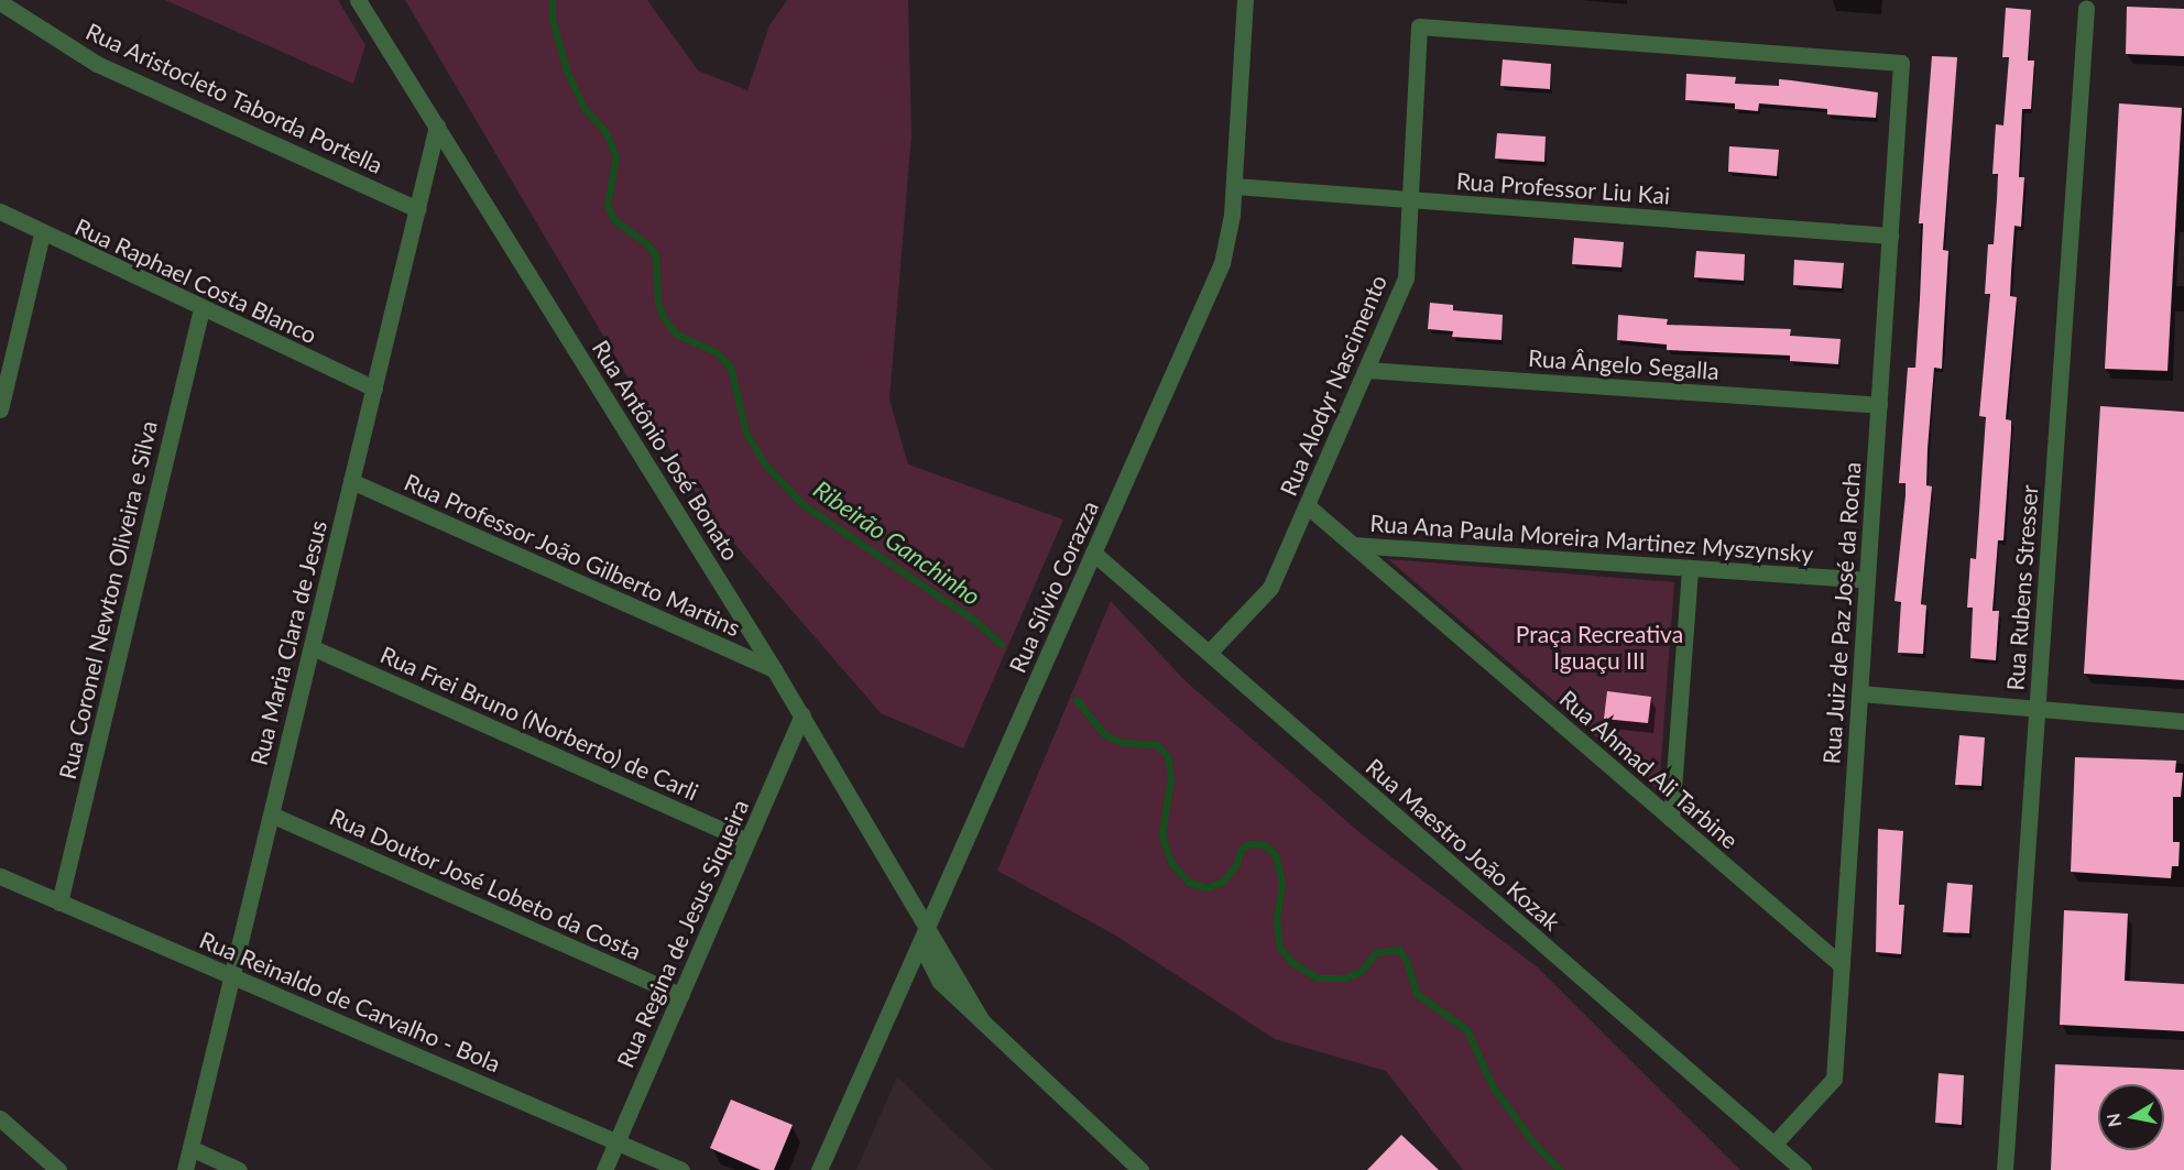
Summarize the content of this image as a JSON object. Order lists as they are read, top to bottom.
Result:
{
  "streets": {
    "street": [
      "Rua Aristocleto Taborda Portella",
      "Rua Professor Liu Kai",
      "Rua Raphael Costa Blanco",
      "Rua Ângelo Segalla",
      "Rua Alodyr Nascimento",
      "Rua Antônio José Bonato",
      "Rua Ana Paula Moreira Martinez Myszynsky",
      "Rua Professor João Gilberto Martins",
      "Rua Sílvio Corazza",
      "Rua Rubens Stresser",
      "Rua Coronel Newton Oliveira e Silva",
      "Rua Juiz de Paz José da Rocha",
      "Rua Maria Clara de Jesus",
      "Rua Frei Bruno (Norberto) de Carli",
      "Rua Ahmad Ali Tarbine",
      "Rua Maestro João Kozak",
      "Rua Doutor José Lobeto da Costa",
      "Rua Regina de Jesus Siqueira",
      "Rua Reinaldo de Carvalho - Bola"
    ]
  },
  "crossings": [
    ["Rua Aristocleto Taborda Portella", "Rua Maria Clara de Jesus"],
    ["Rua Professor Liu Kai", "Rua Alodyr Nascimento"],
    ["Rua Professor Liu Kai", "Rua Sílvio Corazza"],
    ["Rua Professor Liu Kai", "Rua Juiz de Paz José da Rocha"],
    ["Rua Raphael Costa Blanco", "Rua Coronel Newton Oliveira e Silva"],
    ["Rua Raphael Costa Blanco", "Rua Maria Clara de Jesus"],
    ["Rua Ângelo Segalla", "Rua Alodyr Nascimento"],
    ["Rua Ângelo Segalla", "Rua Juiz de Paz José da Rocha"],
    ["Rua Alodyr Nascimento", "Rua Juiz de Paz José da Rocha"],
    ["Rua Alodyr Nascimento", "Rua Ahmad Ali Tarbine"],
    ["Rua Alodyr Nascimento", "Rua Maestro João Kozak"],
    ["Rua Antônio José Bonato", "Rua Professor João Gilberto Martins"],
    ["Rua Antônio José Bonato", "Rua Sílvio Corazza"],
    ["Rua Antônio José Bonato", "Rua Maria Clara de Jesus"],
    ["Rua Antônio José Bonato", "Rua Regina de Jesus Siqueira"],
    ["Rua Ana Paula Moreira Martinez Myszynsky", "Rua Juiz de Paz José da Rocha"],
    ["Rua Ana Paula Moreira Martinez Myszynsky", "Rua Ahmad Ali Tarbine"],
    ["Rua Professor João Gilberto Martins", "Rua Maria Clara de Jesus"],
    ["Rua Sílvio Corazza", "Rua Maestro João Kozak"],
    ["Rua Coronel Newton Oliveira e Silva", "Rua Reinaldo de Carvalho - Bola"],
    ["Rua Juiz de Paz José da Rocha", "Rua Ahmad Ali Tarbine"],
    ["Rua Juiz de Paz José da Rocha", "Rua Maestro João Kozak"],
    ["Rua Maria Clara de Jesus", "Rua Frei Bruno (Norberto) de Carli"],
    ["Rua Maria Clara de Jesus", "Rua Doutor José Lobeto da Costa"],
    ["Rua Maria Clara de Jesus", "Rua Reinaldo de Carvalho - Bola"],
    ["Rua Frei Bruno (Norberto) de Carli", "Rua Regina de Jesus Siqueira"],
    ["Rua Doutor José Lobeto da Costa", "Rua Regina de Jesus Siqueira"],
    ["Rua Regina de Jesus Siqueira", "Rua Reinaldo de Carvalho - Bola"]
  ],
  "water": ["Ribeirão Ganchinho"],
  "parks": ["Praça Recreativa Iguaçu III"],
  "north": "left"
}
